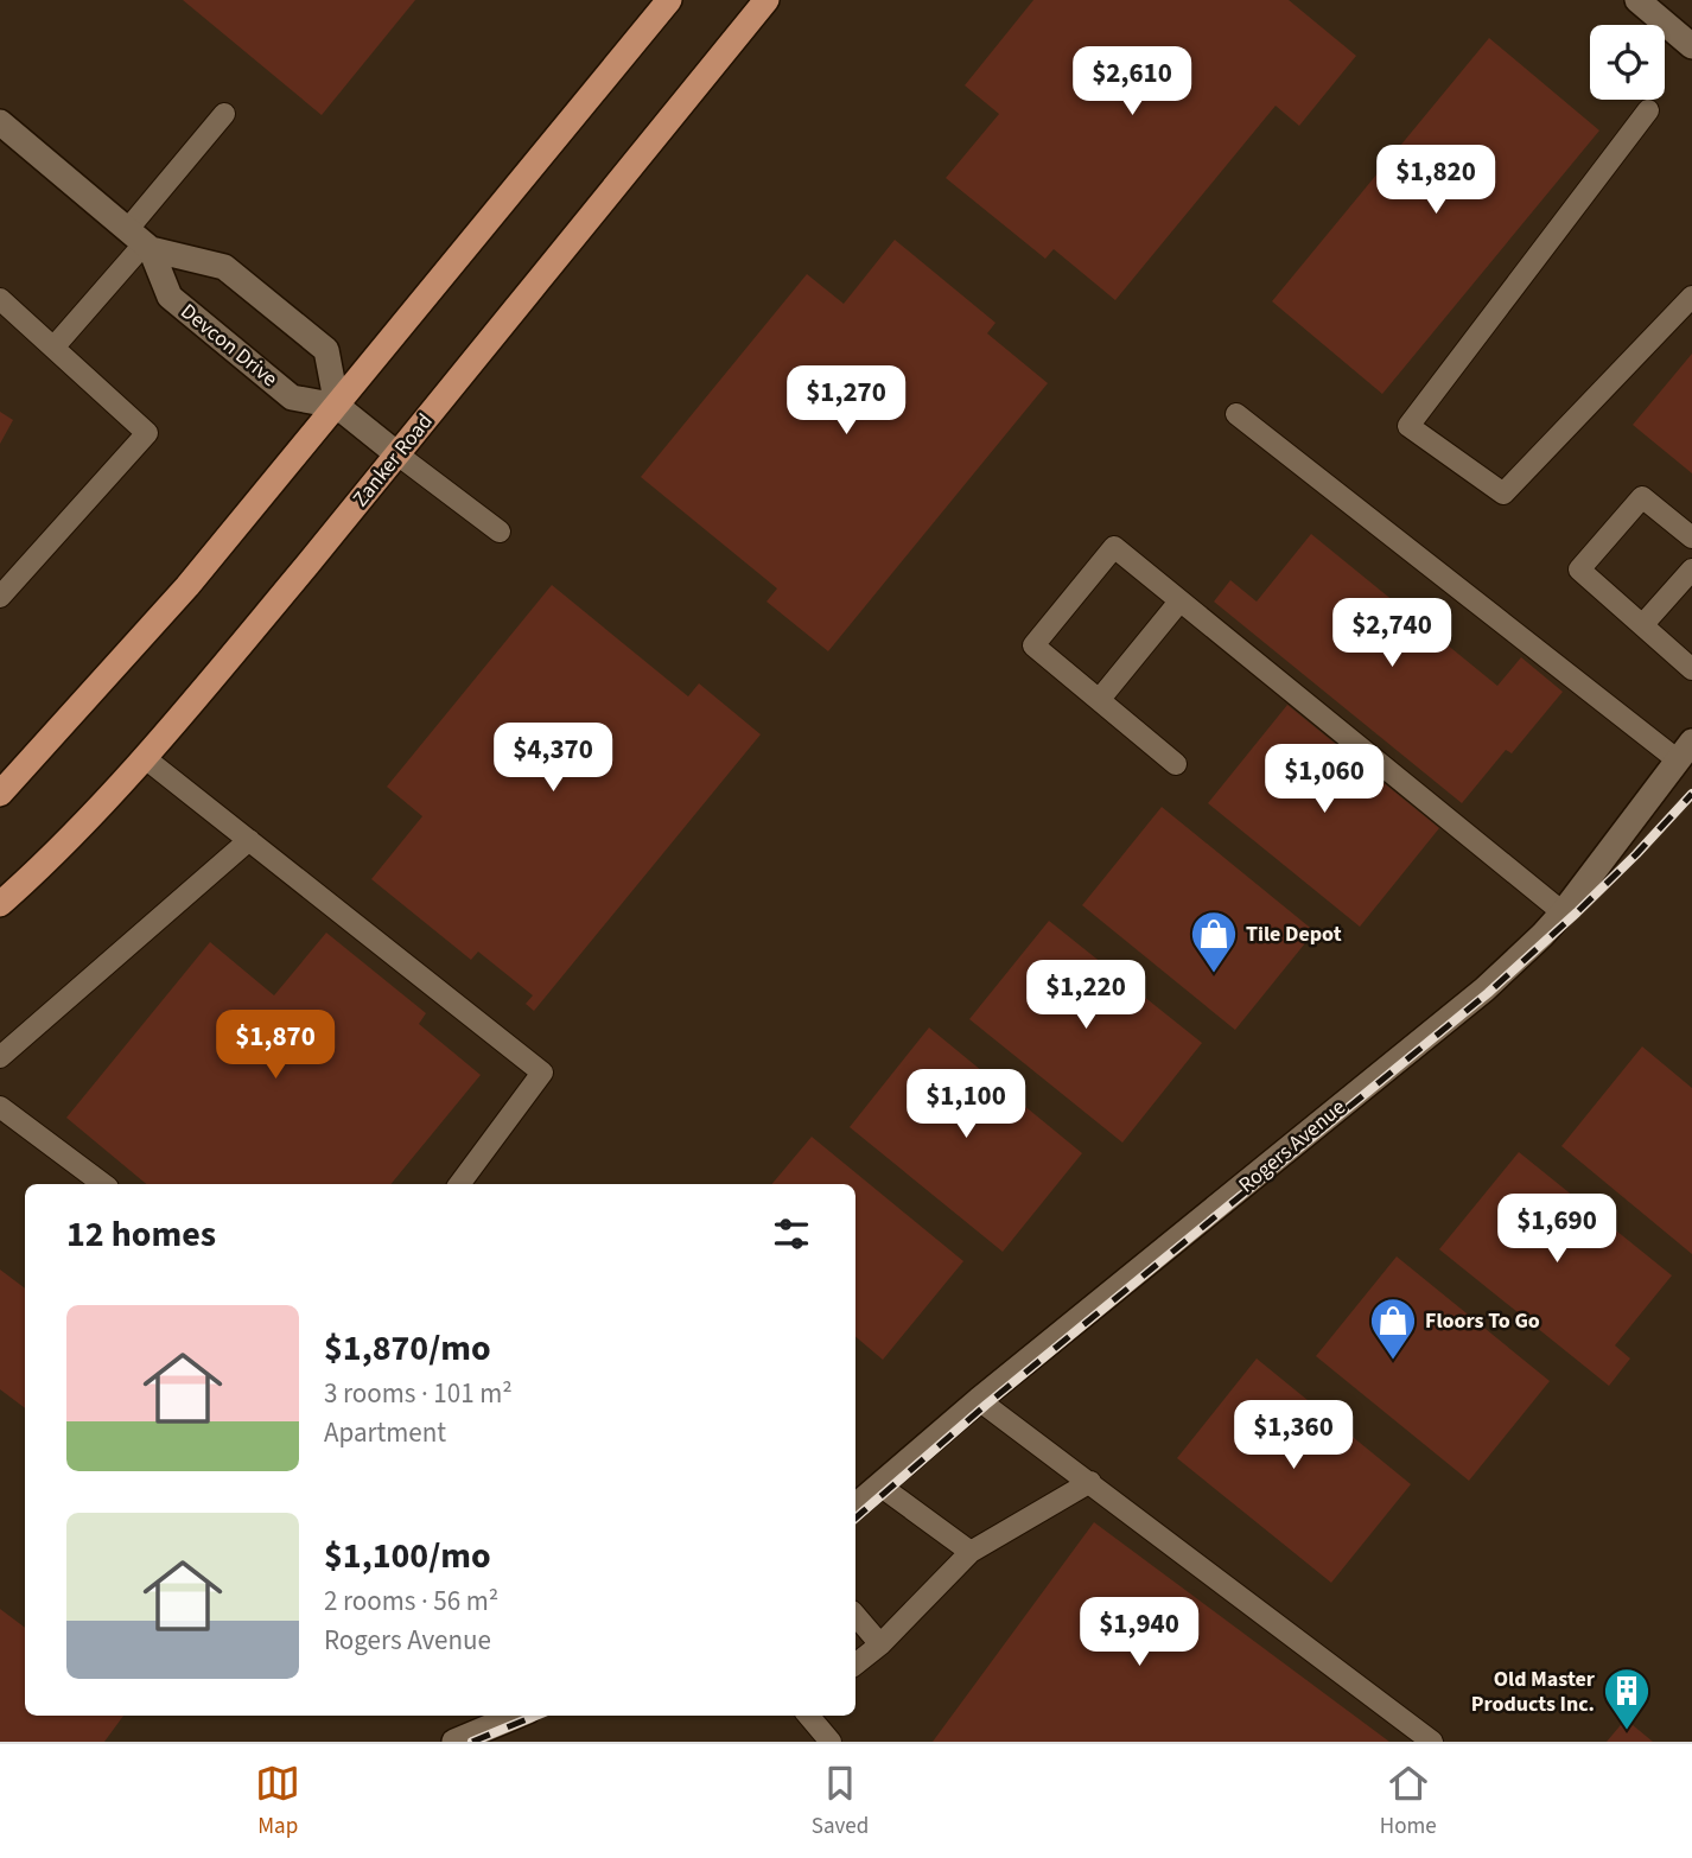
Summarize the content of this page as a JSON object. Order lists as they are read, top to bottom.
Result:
{
  "streets": {
    "main road": ["Zanker Road"],
    "street": ["Devcon Drive", "Rogers Avenue"]
  },
  "crossings": [
    ["Devcon Drive", "Zanker Road"]
  ],
  "places": {
    "shop": ["Tile Depot", "Floors To Go"],
    "building": ["Old Master Products Inc."]
  },
  "page": {
    "price": [
      "$2,610",
      "$1,820",
      "$1,270",
      "$2,740",
      "$4,370",
      "$1,060",
      "$1,220",
      "$1,870",
      "$1,100",
      "$1,690",
      "$1,360",
      "$1,940"
    ],
    "heading": "12 homes",
    "list": [
      {
        "name": "$1,870/mo",
        "note": "3 rooms · 101 m² · Apartment"
      },
      {
        "name": "$1,100/mo",
        "note": "2 rooms · 56 m² · Rogers Avenue"
      }
    ],
    "tabs": ["Map", "Saved", "Home"]
  }
}
